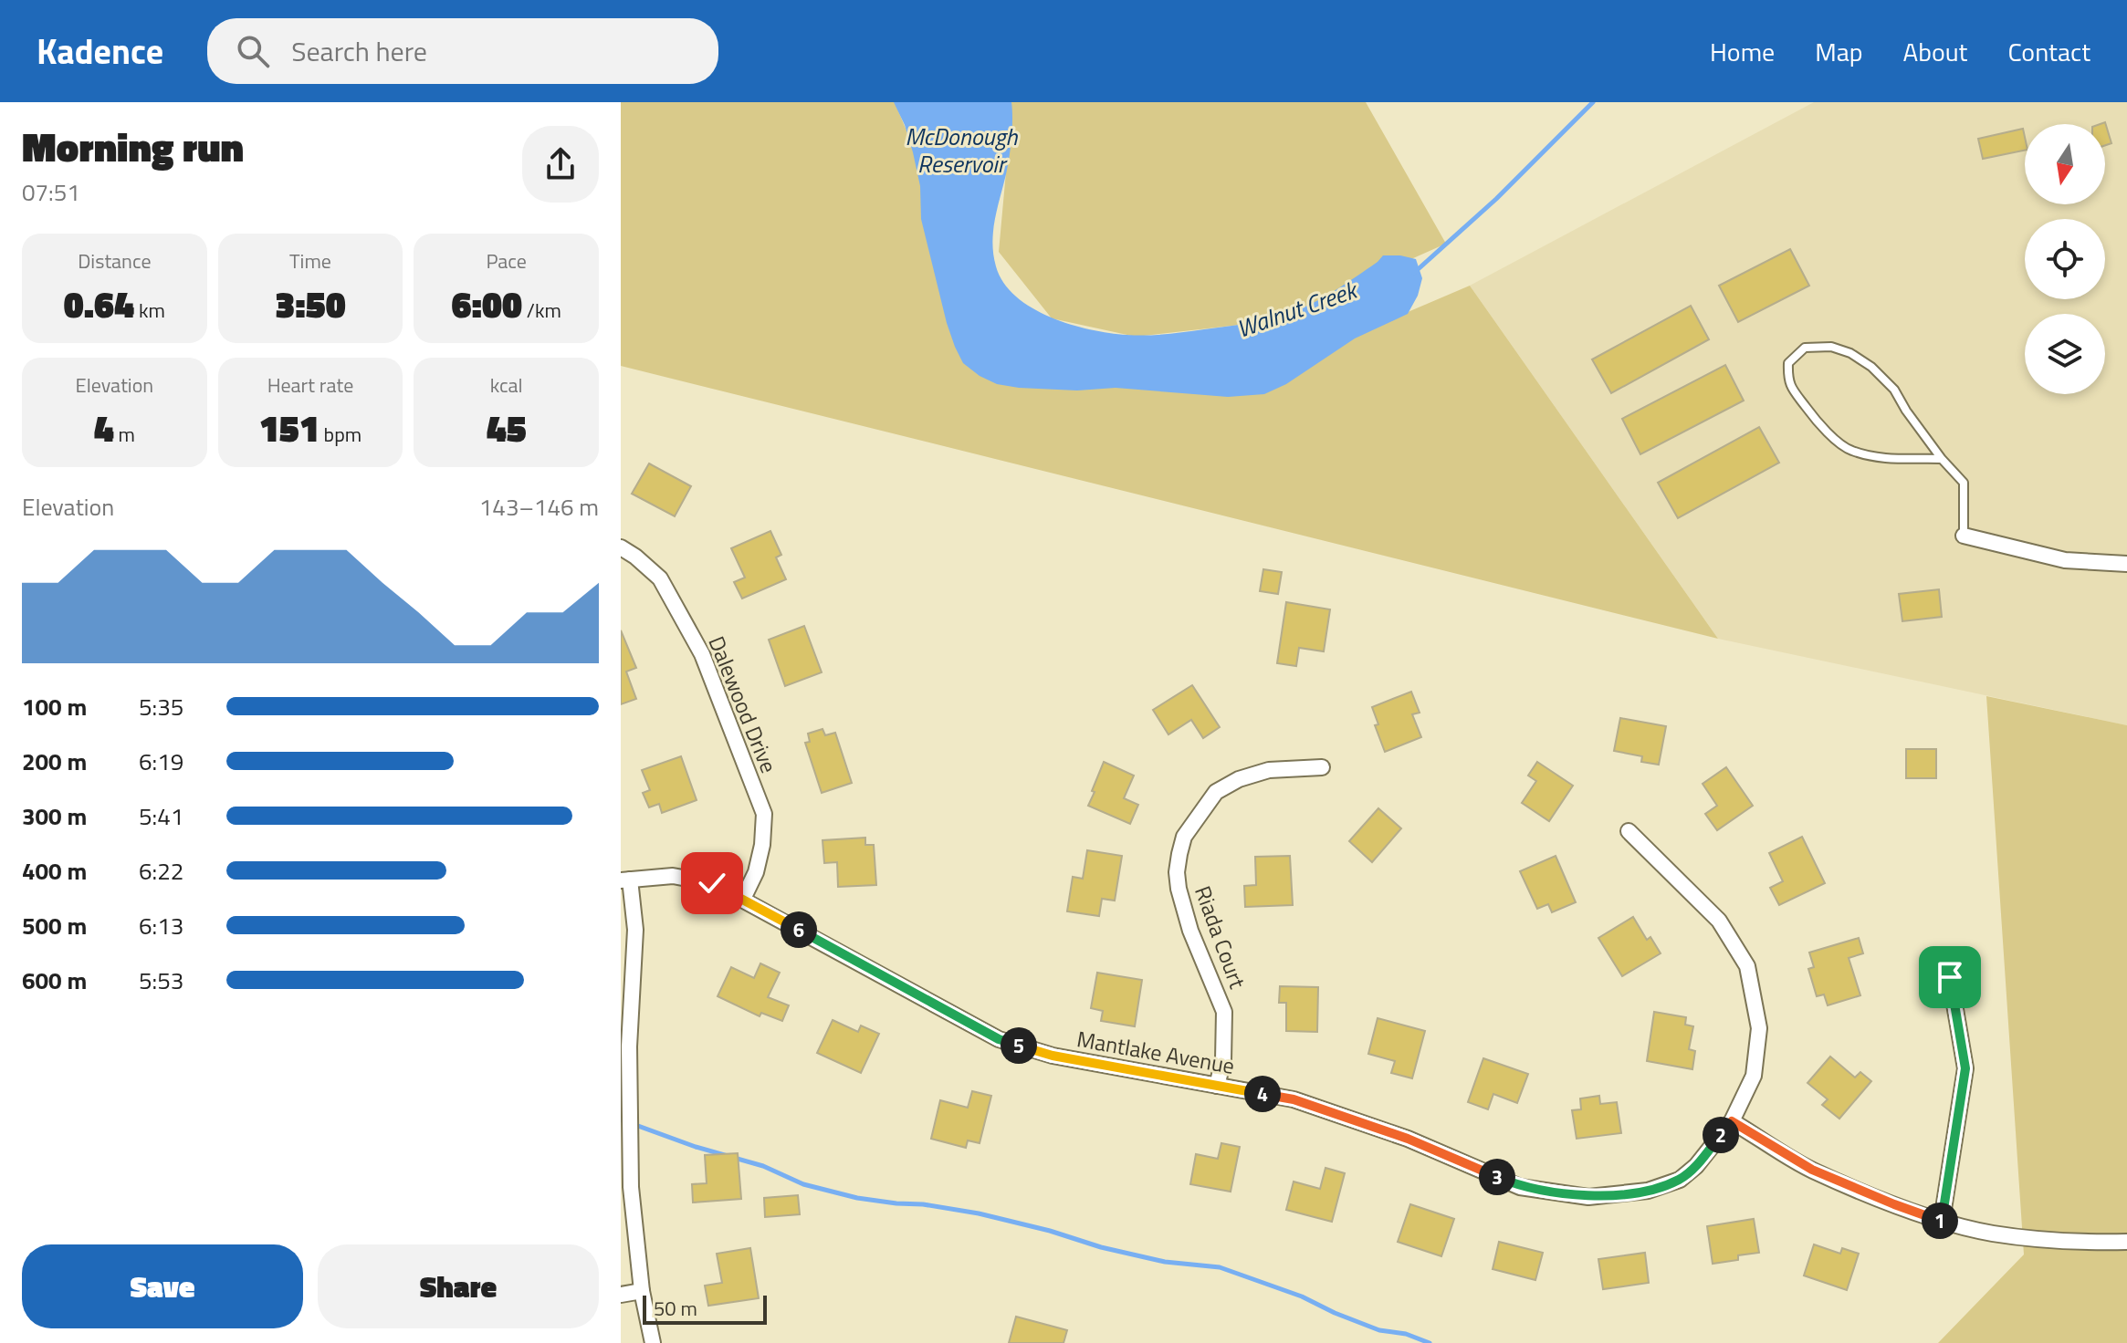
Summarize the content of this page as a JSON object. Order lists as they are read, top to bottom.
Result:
{
  "streets": {
    "street": ["Dalewood Drive", "Riada Court", "Mantlake Avenue"]
  },
  "crossings": [
    ["Dalewood Drive", "Mantlake Avenue"],
    ["Riada Court", "Mantlake Avenue"]
  ],
  "water": ["McDonough Reservoir", "Walnut Creek"],
  "scale_bar": "50 m",
  "north": "bottom",
  "page": {
    "header": "Kadence",
    "search": "Search here",
    "nav": [
      "Home",
      "Map",
      "About",
      "Contact"
    ],
    "heading": ["Morning run", "07:51"],
    "stats": [
      ["Distance", "0.64 km"],
      ["Time", "3:50"],
      ["Pace", "6:00 /km"],
      ["Elevation", "4 m"],
      ["Heart rate", "151 bpm"],
      ["kcal", "45"]
    ],
    "chart": ["Elevation", "143–146 m"],
    "list": [
      {
        "name": "100 m",
        "note": "5:35"
      },
      {
        "name": "200 m",
        "note": "6:19"
      },
      {
        "name": "300 m",
        "note": "5:41"
      },
      {
        "name": "400 m",
        "note": "6:22"
      },
      {
        "name": "500 m",
        "note": "6:13"
      },
      {
        "name": "600 m",
        "note": "5:53"
      }
    ],
    "pins": [
      "6",
      "5",
      "4",
      "2",
      "3",
      "1"
    ],
    "buttons": ["Save", "Share"],
    "scale": "50 m"
  }
}
